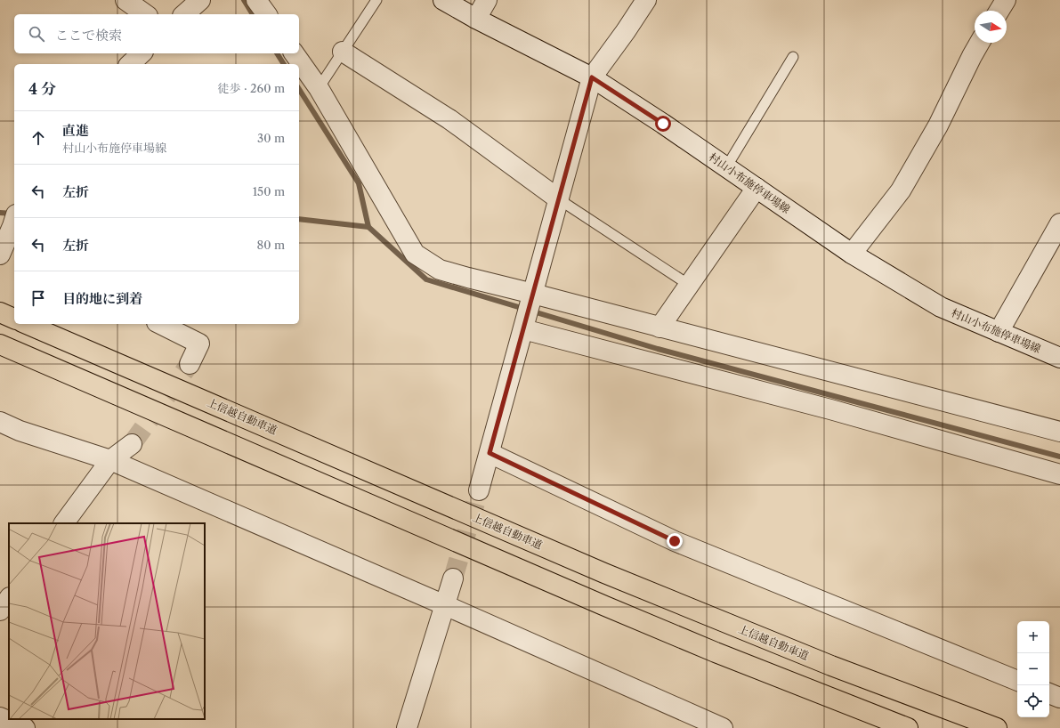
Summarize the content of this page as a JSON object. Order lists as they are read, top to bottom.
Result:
{
  "streets": {
    "highway": ["上信越自動車道"],
    "street": ["村山小布施停車場線"]
  },
  "north": "right",
  "page": {
    "search": "ここで検索",
    "heading": ["4 分", "徒歩 · 260 m"],
    "list": [
      ["直進", "村山小布施停車場線", "30 m"],
      ["左折", "150 m"],
      ["左折", "80 m"],
      "目的地に到着"
    ],
    "map_buttons": ["+", "−"]
  }
}
